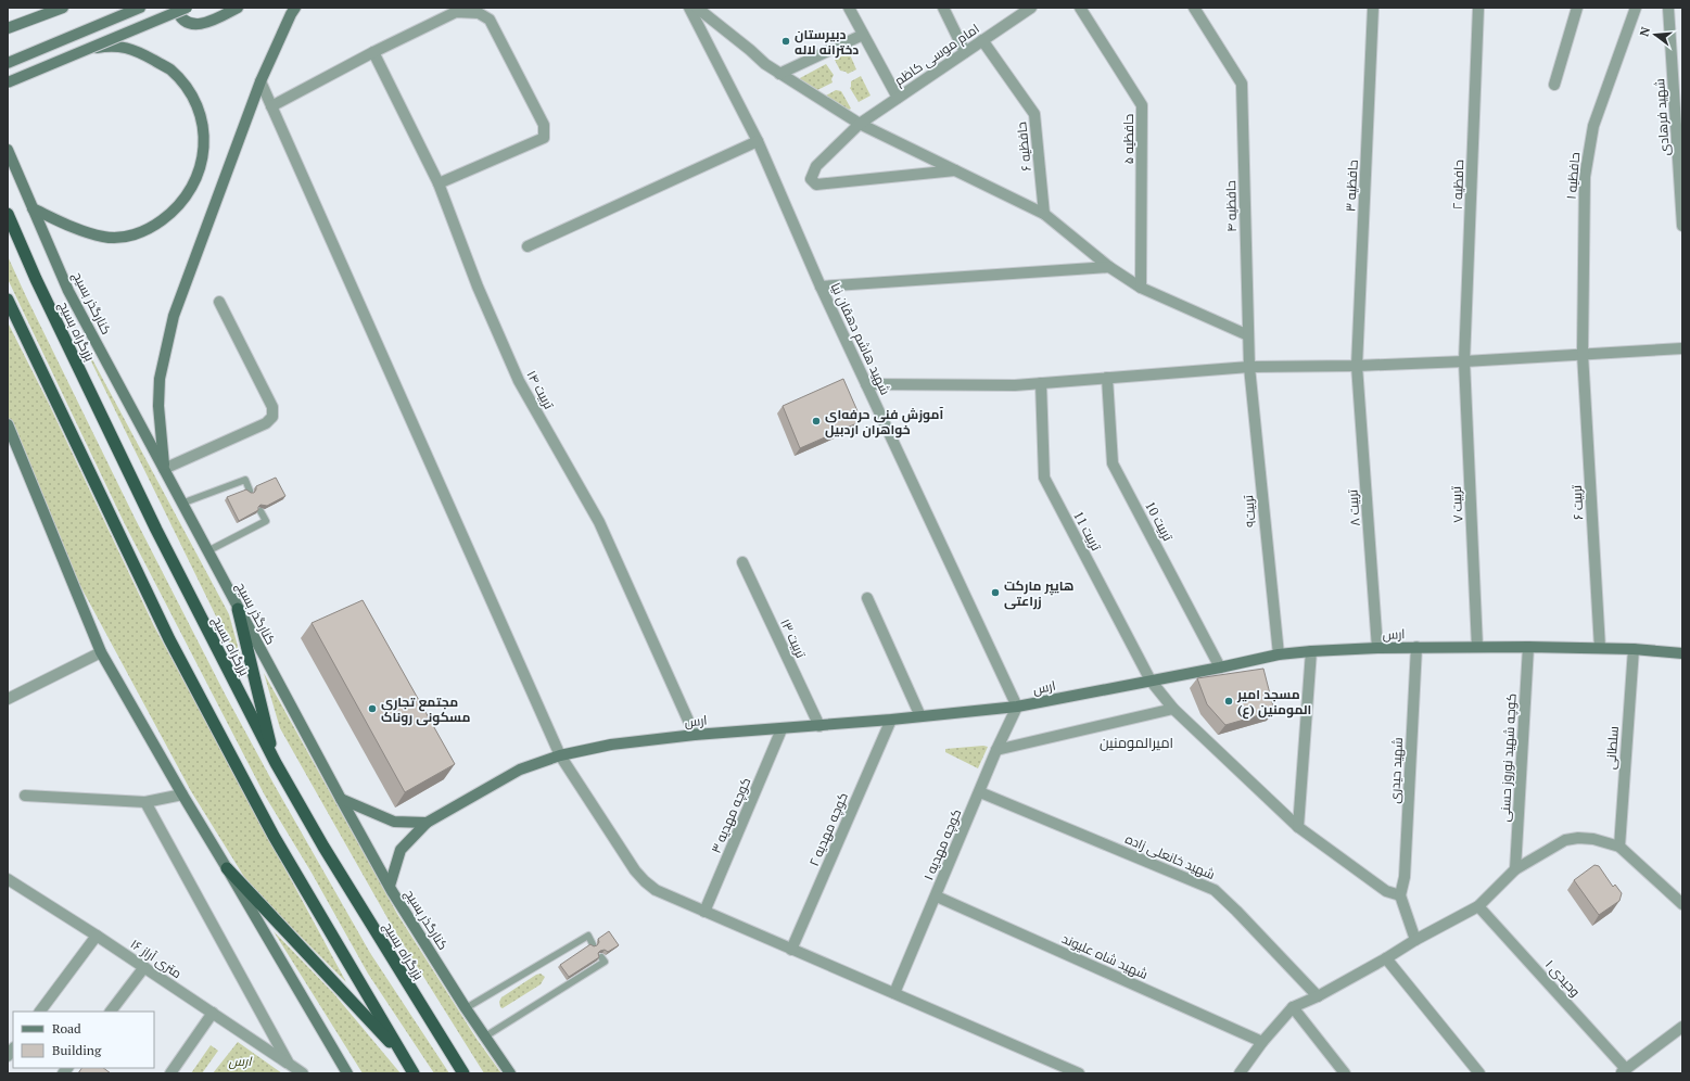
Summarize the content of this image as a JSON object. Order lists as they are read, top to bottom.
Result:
{
  "streets": {
    "highway": ["بزرگراه بسیج"],
    "main road": ["کنارگذر بسیج", "ارس"],
    "street": [
      "امام موسی کاظم",
      "شهید فرهادی",
      "حافظیه ۵",
      "حافظیه ۶",
      "حافظیه ۱",
      "حافظیه ۲",
      "حافظیه ۳",
      "حافظیه ۴",
      "شهید هاشم دهقان نیا",
      "تربیت ۱۴",
      "تربیت ۶",
      "تربیت ۷",
      "تربیت ۸",
      "تربیت۹",
      "تربیت 10",
      "تربیت 11",
      "تربیت ۱۳",
      "سلطانی",
      "کوچه شهید نوروز حسنی",
      "شهید حیدری",
      "کوچه مهدیه ۳",
      "کوچه مهدیه ۲",
      "کوچه مهدیه ۱",
      "شهید خانعلی زاده",
      "شهید شاه علیوند",
      "۱۶ متری آراز",
      "وحیدی ۱"
    ]
  },
  "crossings": [
    ["امام موسی کاظم", "حافظیه ۶"],
    ["حافظیه ۱", "تربیت ۶"],
    ["حافظیه ۲", "تربیت ۷"],
    ["حافظیه ۳", "تربیت ۸"],
    ["حافظیه ۴", "تربیت۹"],
    ["کنارگذر بسیج", "ارس"],
    ["شهید هاشم دهقان نیا", "ارس"],
    ["شهید هاشم دهقان نیا", "کوچه مهدیه ۱"],
    ["تربیت ۱۴", "ارس"],
    ["تربیت ۶", "ارس"],
    ["تربیت ۷", "ارس"],
    ["تربیت ۸", "ارس"],
    ["تربیت۹", "ارس"],
    ["تربیت 10", "ارس"],
    ["تربیت 11", "ارس"],
    ["تربیت 11", "شهید حیدری"],
    ["ارس", "تربیت ۱۳"],
    ["ارس", "سلطانی"],
    ["ارس", "کوچه شهید نوروز حسنی"],
    ["ارس", "شهید حیدری"],
    ["ارس", "کوچه مهدیه ۳"],
    ["ارس", "کوچه مهدیه ۲"],
    ["ارس", "کوچه مهدیه ۱"],
    ["کوچه مهدیه ۱", "شهید خانعلی زاده"],
    ["کوچه مهدیه ۱", "شهید شاه علیوند"]
  ],
  "districts": ["امیرالمومنین"],
  "parks": ["ارس"],
  "places": [
    "دبیرستان دخترانه لاله",
    "آموزش فنی حرفه‌ای خواهران اردبیل",
    "هایپر مارکت زراعتی",
    "مسجد امیر المومنین (ع)",
    "مجتمع تجاری مسکونی روناک"
  ],
  "legend": ["Road", "Building"],
  "north": "left"
}
